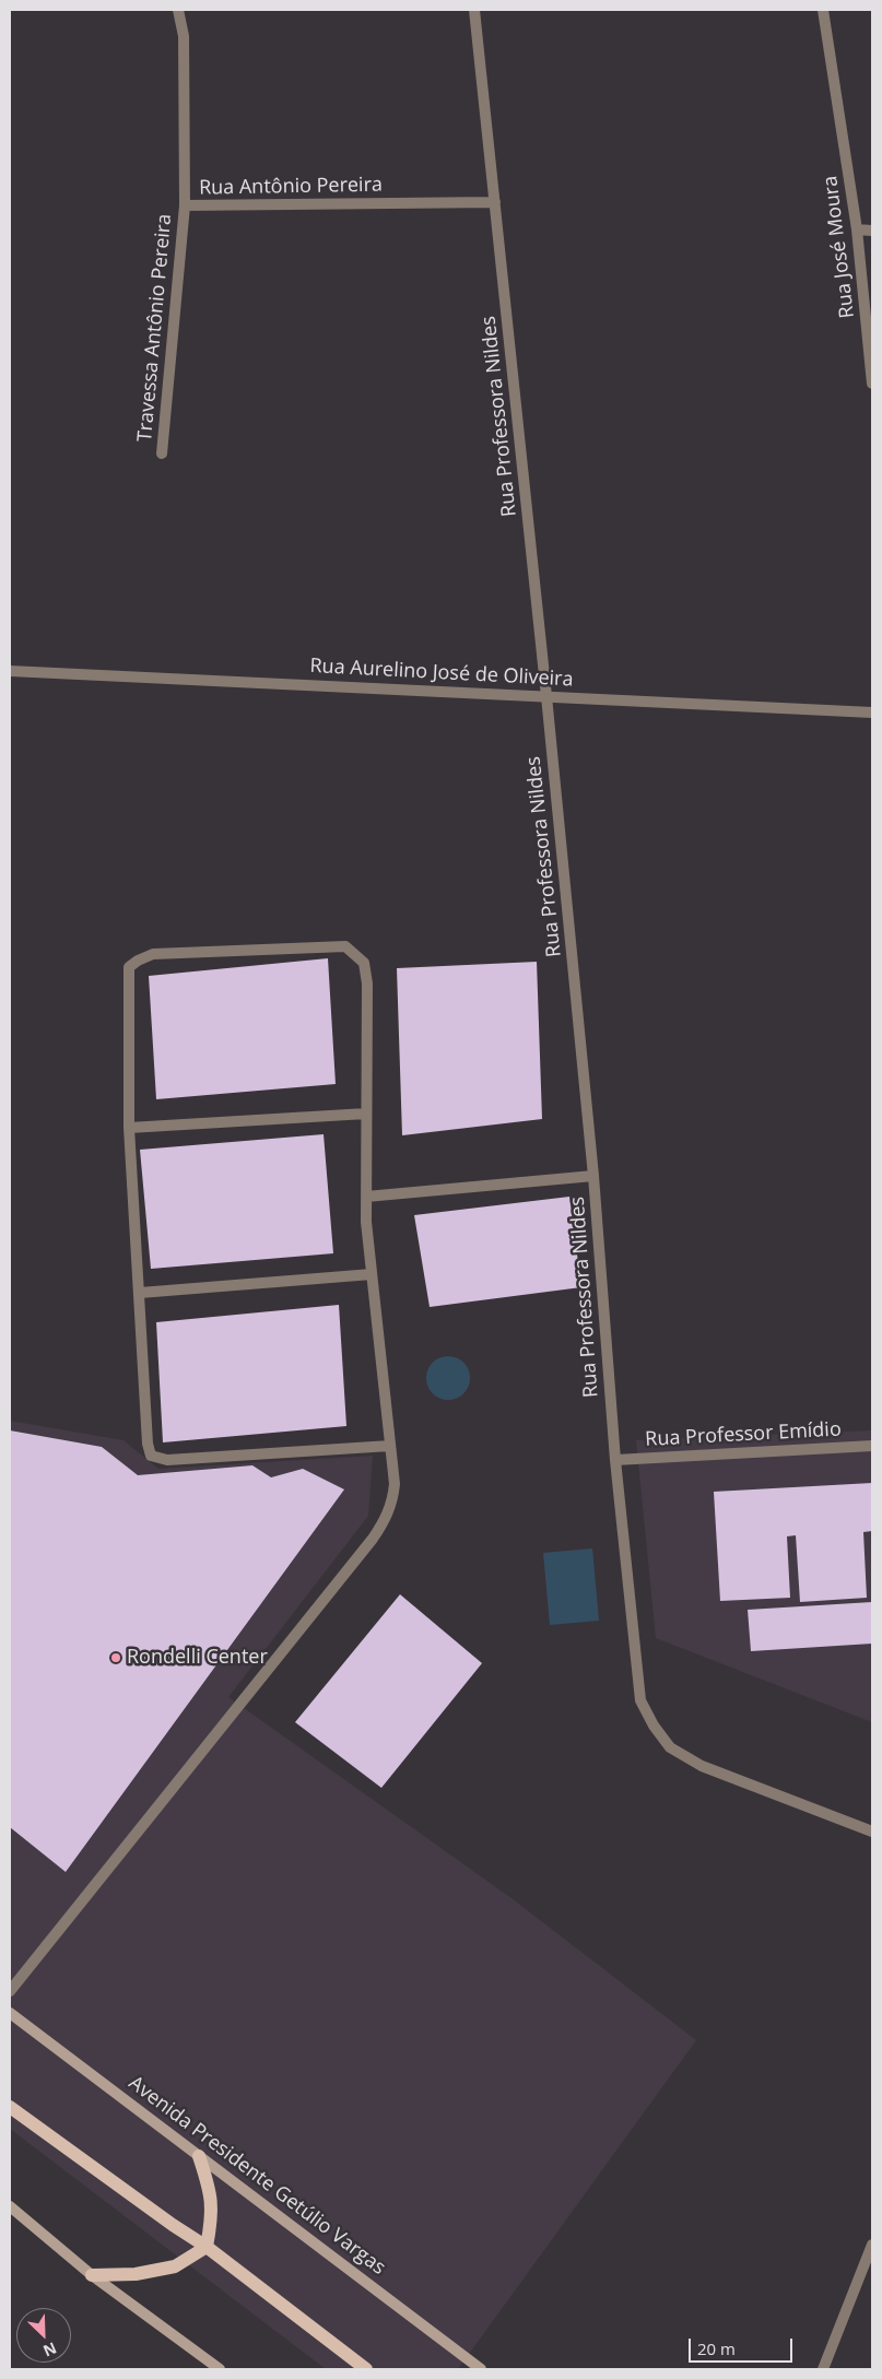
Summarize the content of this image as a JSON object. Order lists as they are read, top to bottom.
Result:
{
  "streets": {
    "street": [
      "Rua Antônio Pereira",
      "Rua José Moura",
      "Travessa Antônio Pereira",
      "Rua Professora Nildes",
      "Rua Aurelino José de Oliveira",
      "Rua Professor Emídio",
      "Avenida Presidente Getúlio Vargas"
    ]
  },
  "crossings": [
    ["Rua Antônio Pereira", "Travessa Antônio Pereira"],
    ["Rua Antônio Pereira", "Rua Professora Nildes"],
    ["Rua Professora Nildes", "Rua Aurelino José de Oliveira"],
    ["Rua Professora Nildes", "Rua Professor Emídio"]
  ],
  "places": ["Rondelli Center"],
  "scale_bar": "20 m",
  "north": "bottom right"
}
